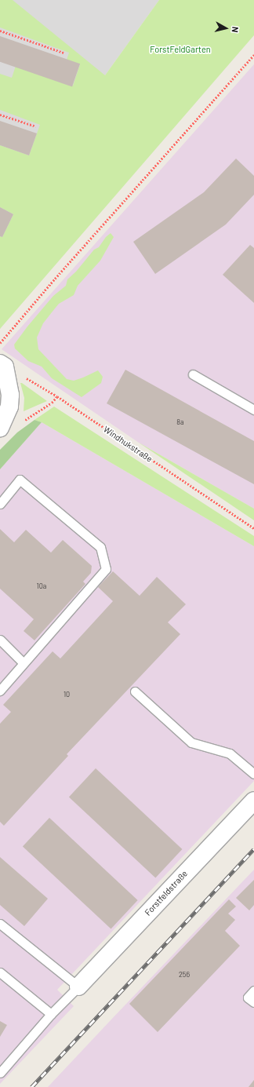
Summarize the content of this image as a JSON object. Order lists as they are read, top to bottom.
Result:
{
  "streets": {
    "street": ["Forstfeldstraße"],
    "path": ["Windhukstraße"]
  },
  "parks": ["ForstFeldGarten"],
  "house_numbers": [
    "8a",
    "10a",
    "10",
    "256"
  ],
  "north": "right"
}
